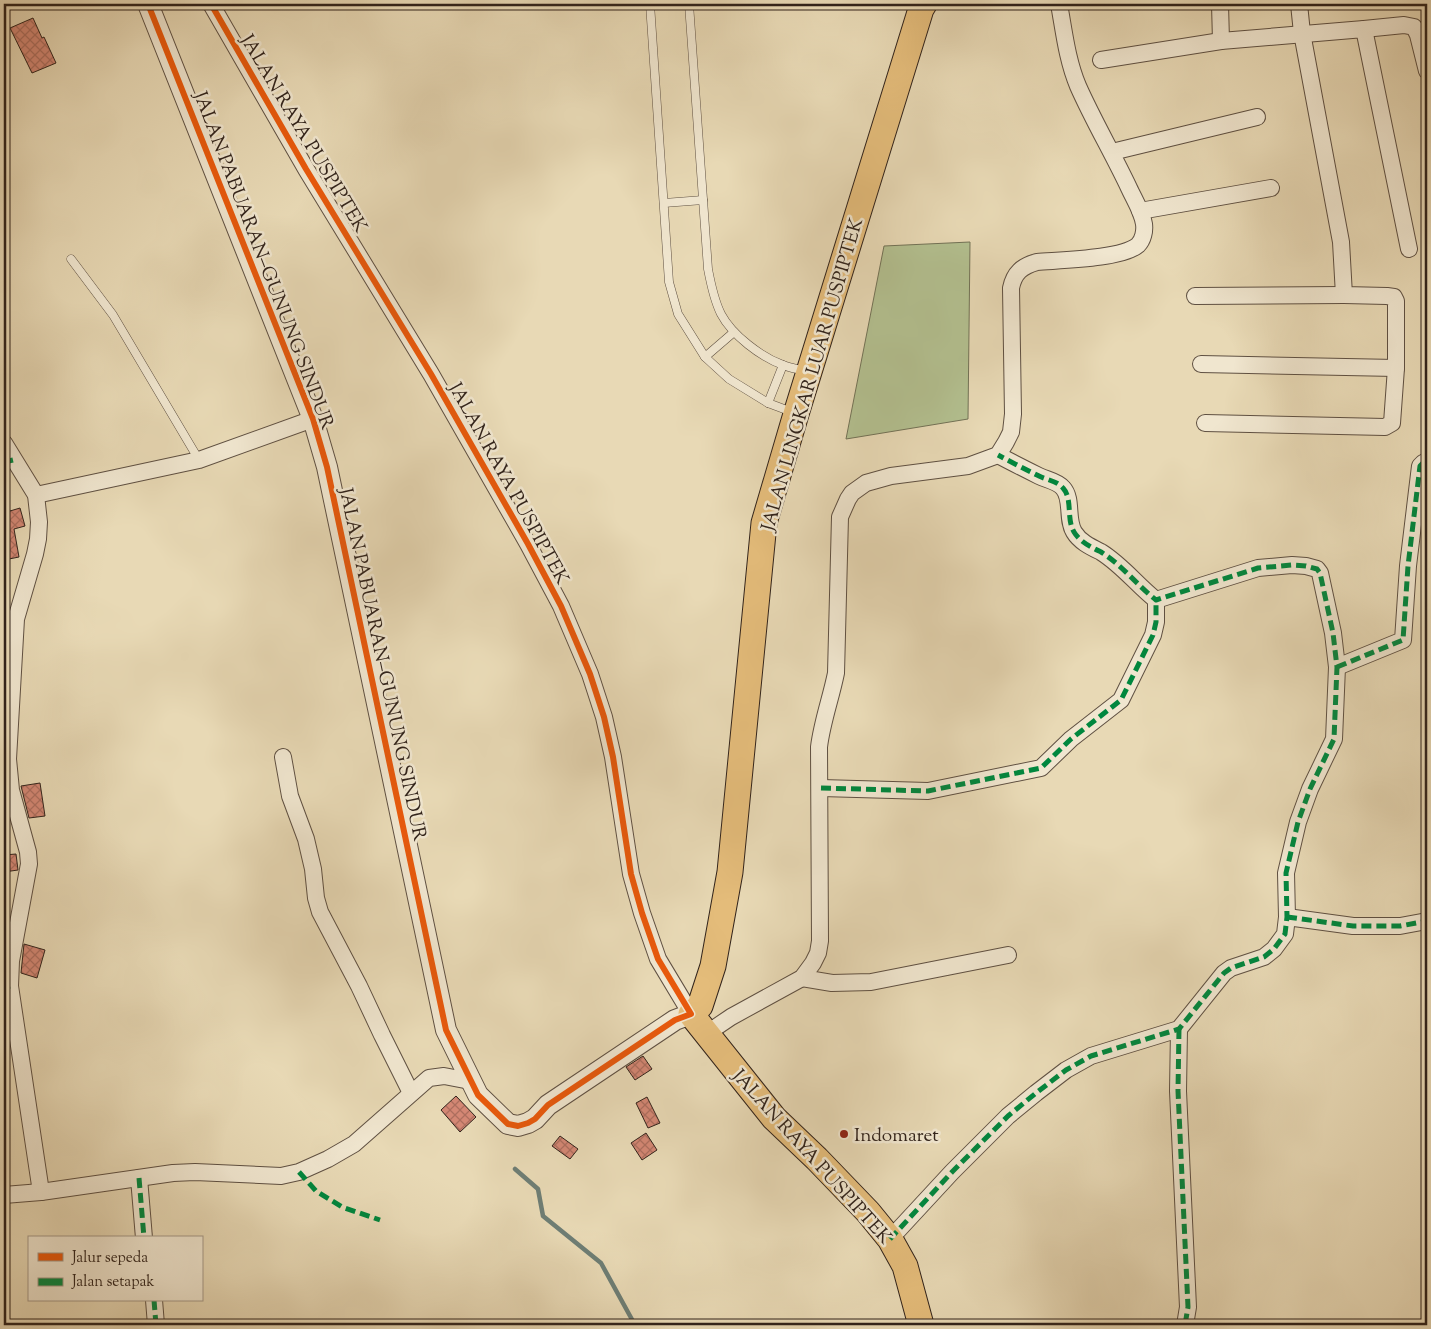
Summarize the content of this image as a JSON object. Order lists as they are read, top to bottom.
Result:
{
  "streets": {
    "main road": ["JALAN RAYA PUSPIPTEK", "JALAN LINGKAR LUAR PUSPIPTEK"],
    "street": ["JALAN PABUARAN–GUNUNG SINDUR"]
  },
  "crossings": [
    ["JALAN RAYA PUSPIPTEK", "JALAN PABUARAN–GUNUNG SINDUR"],
    ["JALAN RAYA PUSPIPTEK", "JALAN LINGKAR LUAR PUSPIPTEK"],
    ["JALAN PABUARAN–GUNUNG SINDUR", "JALAN LINGKAR LUAR PUSPIPTEK"]
  ],
  "places": ["Indomaret"],
  "legend": ["Jalur sepeda", "Jalan setapak"]
}
